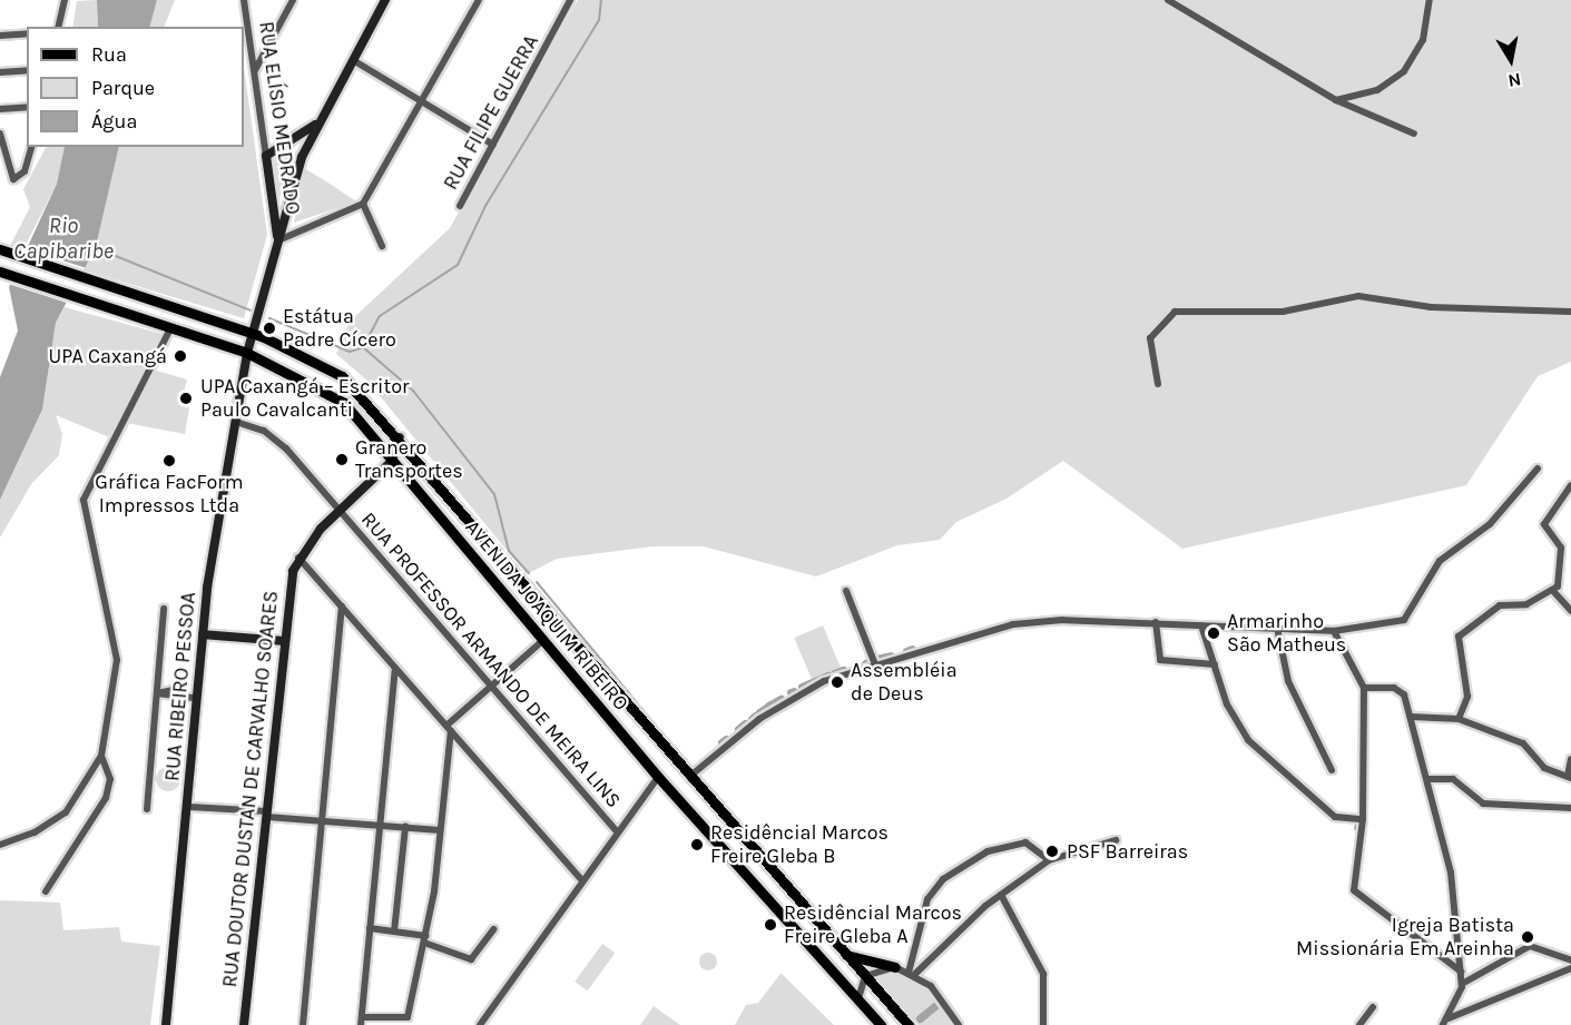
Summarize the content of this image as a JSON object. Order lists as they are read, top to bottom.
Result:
{
  "streets": {
    "main road": [
      "RUA ELÍSIO MEDRADO",
      "AVENIDA JOAQUIM RIBEIRO",
      "RUA RIBEIRO PESSOA",
      "RUA DOUTOR DUSTAN DE CARVALHO SOARES"
    ],
    "street": ["RUA FILIPE GUERRA", "RUA PROFESSOR ARMANDO DE MEIRA LINS"]
  },
  "crossings": [
    ["RUA ELÍSIO MEDRADO", "RUA RIBEIRO PESSOA"],
    ["AVENIDA JOAQUIM RIBEIRO", "RUA RIBEIRO PESSOA"],
    ["RUA PROFESSOR ARMANDO DE MEIRA LINS", "RUA RIBEIRO PESSOA"]
  ],
  "water": ["Rio Capibaribe"],
  "places": [
    "Estátua Padre Cícero",
    "UPA Caxangá",
    "UPA Caxangá – Escritor Paulo Cavalcanti",
    "Granero Transportes",
    "Gráfica FacForm Impressos Ltda",
    "Armarinho São Matheus",
    "Assembléia de Deus",
    "Residêncial Marcos Freire Gleba B",
    "PSF Barreiras",
    "Residêncial Marcos Freire Gleba A",
    "Igreja Batista Missionária Em Areinha"
  ],
  "legend": ["Rua", "Parque", "Água"],
  "north": "bottom"
}
